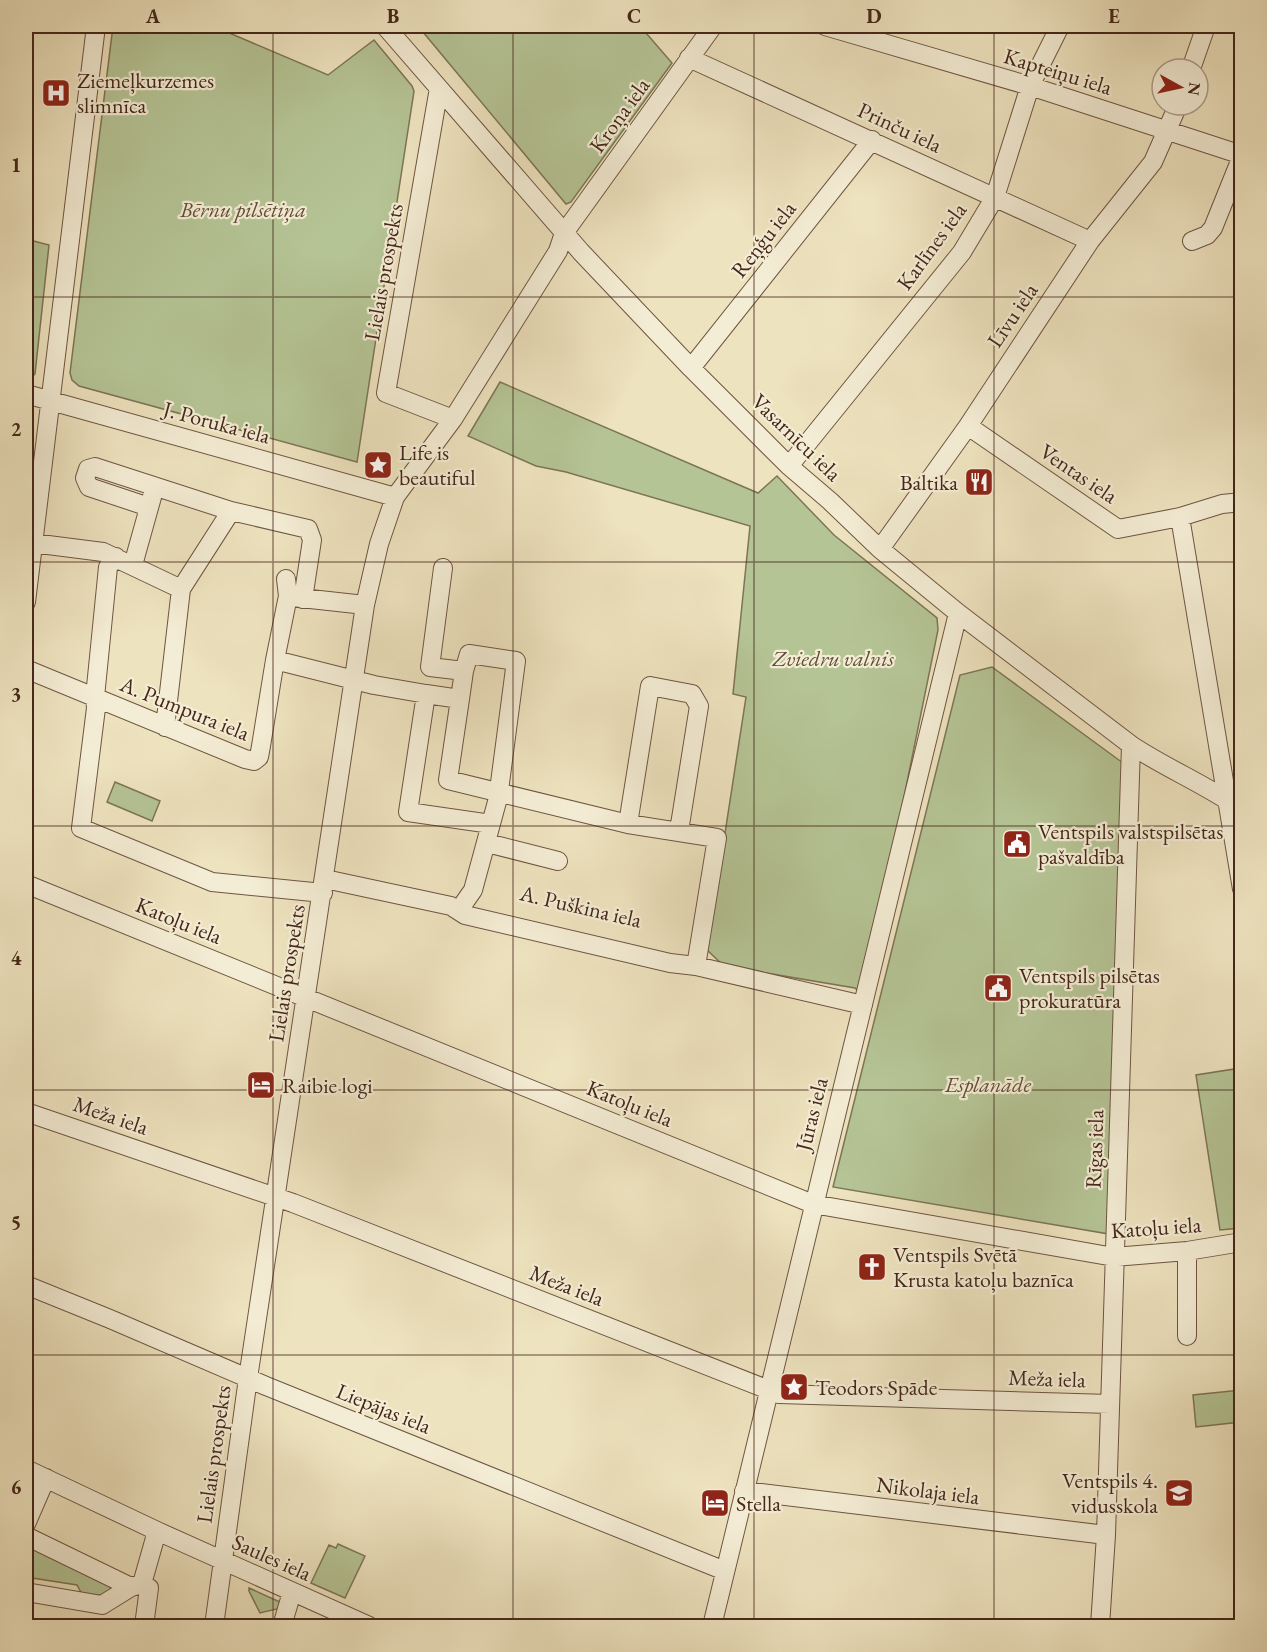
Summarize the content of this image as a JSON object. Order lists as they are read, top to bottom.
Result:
{
  "streets": {
    "street": [
      "Kapteiņu iela",
      "Kroņa iela",
      "Prinču iela",
      "Reņģu iela",
      "Karlīnes iela",
      "Lielais prospekts",
      "Līvu iela",
      "J. Poruka iela",
      "Vasarnīcu iela",
      "Ventas iela",
      "A. Pumpura iela",
      "A. Puškina iela",
      "Katoļu iela",
      "Jūras iela",
      "Meža iela",
      "Rīgas iela",
      "Liepājas iela",
      "Nikolaja iela",
      "Saules iela"
    ]
  },
  "crossings": [
    ["Kapteiņu iela", "Karlīnes iela"],
    ["Kapteiņu iela", "Līvu iela"],
    ["Kroņa iela", "Prinču iela"],
    ["Kroņa iela", "Lielais prospekts"],
    ["Kroņa iela", "Vasarnīcu iela"],
    ["Prinču iela", "Reņģu iela"],
    ["Prinču iela", "Karlīnes iela"],
    ["Prinču iela", "Līvu iela"],
    ["Reņģu iela", "Vasarnīcu iela"],
    ["Karlīnes iela", "Vasarnīcu iela"],
    ["Lielais prospekts", "J. Poruka iela"],
    ["Lielais prospekts", "Vasarnīcu iela"],
    ["Lielais prospekts", "A. Puškina iela"],
    ["Lielais prospekts", "Katoļu iela"],
    ["Lielais prospekts", "Meža iela"],
    ["Lielais prospekts", "Liepājas iela"],
    ["Lielais prospekts", "Saules iela"],
    ["Līvu iela", "Vasarnīcu iela"],
    ["Līvu iela", "Ventas iela"],
    ["Vasarnīcu iela", "Jūras iela"],
    ["Vasarnīcu iela", "Rīgas iela"],
    ["A. Pumpura iela", "A. Puškina iela"],
    ["A. Puškina iela", "Jūras iela"],
    ["Katoļu iela", "Jūras iela"],
    ["Katoļu iela", "Rīgas iela"],
    ["Jūras iela", "Meža iela"],
    ["Jūras iela", "Liepājas iela"],
    ["Jūras iela", "Nikolaja iela"],
    ["Meža iela", "Rīgas iela"],
    ["Rīgas iela", "Nikolaja iela"]
  ],
  "parks": ["Bērnu pilsētiņa", "Zviedru valnis", "Esplanāde"],
  "places": {
    "hospital": ["Ziemeļkurzemes slimnīca"],
    "place": ["Life is beautiful", "Teodors Spāde"],
    "restaurant": ["Baltika"],
    "public building": ["Ventspils valstspilsētas pašvaldība", "Ventspils pilsētas prokuratūra"],
    "hotel": ["Raibie logi", "Stella"],
    "church": ["Ventspils Svētā Krusta katoļu baznīca"],
    "school or university": ["Ventspils 4. vidusskola"]
  },
  "north": "right",
  "grid": {
    "columns": [
      "A",
      "B",
      "C",
      "D",
      "E"
    ],
    "rows": [
      "1",
      "2",
      "3",
      "4",
      "5",
      "6"
    ]
  }
}
